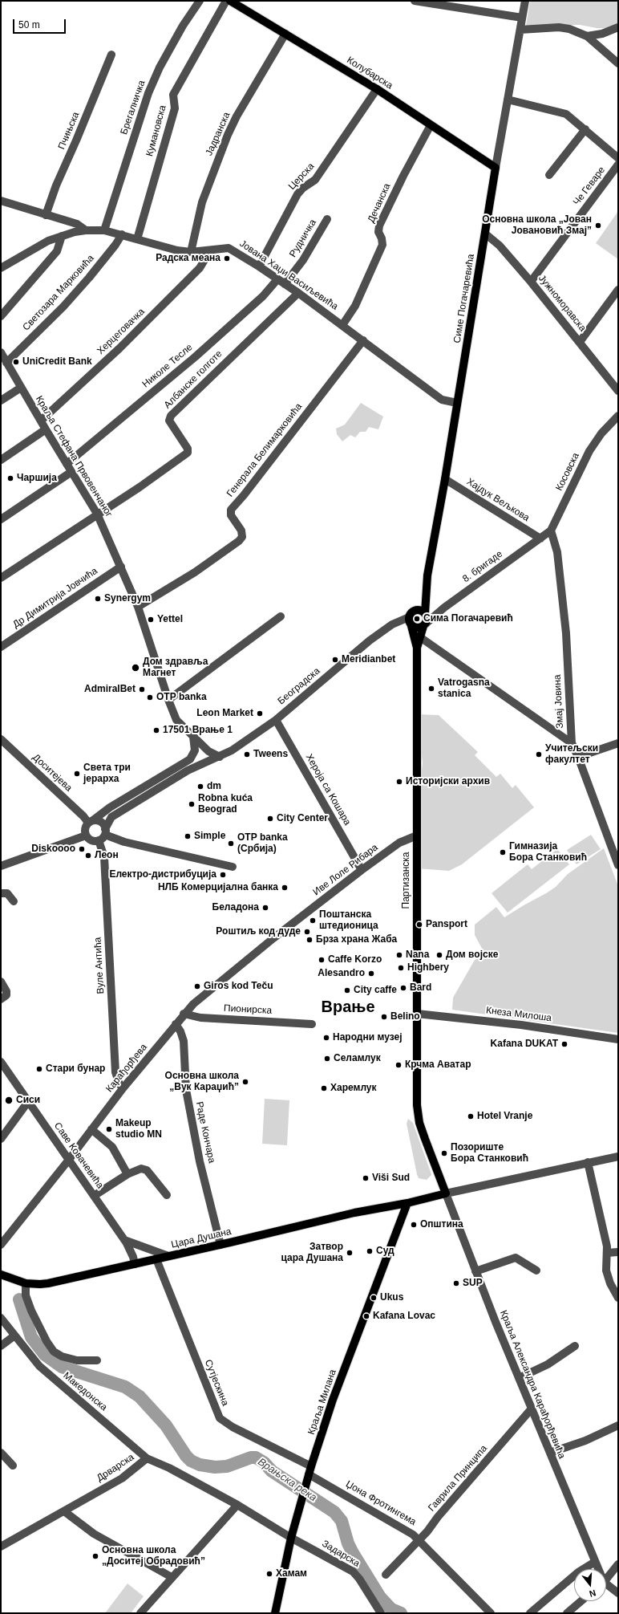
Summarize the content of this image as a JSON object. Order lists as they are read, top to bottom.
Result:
{
  "streets": {
    "main road": [
      "Колубарска",
      "Симе Погачаревића",
      "Партизанска",
      "Цара Душана",
      "Краља Милана"
    ],
    "street": [
      "Брегалничка",
      "Пчињска",
      "Кумановска",
      "Јадранска",
      "Церска",
      "Че Геваре",
      "Дечанска",
      "Рудничка",
      "Јована Хаџи Васиљевића",
      "Светозара Марковића",
      "Јужноморавска",
      "Херцеговачка",
      "Николе Тесле",
      "Албанске голготе",
      "Генерала Белимарковића",
      "Краља Стефана Првовенчаног",
      "Косовска",
      "Хајдук Вељкова",
      "8. бригаде",
      "Др Димитрија Јовчића",
      "Београдска",
      "Змај Јовина",
      "Доситејева",
      "Хероја са Кошара",
      "Иве Лоле Рибара",
      "Вуле Антића",
      "Пионирска",
      "Кнеза Милоша",
      "Карађорђева",
      "Раде Кончара",
      "Саве Ковачевића",
      "Сутјескина",
      "Краља Александра Карађорђевића",
      "Македонска",
      "Дрварска",
      "Гаврила Принципа",
      "Џона Фротингема",
      "Задарска"
    ]
  },
  "crossings": [
    ["Колубарска", "Јадранска"],
    ["Колубарска", "Церска"],
    ["Колубарска", "Дечанска"],
    ["Колубарска", "Симе Погачаревића"],
    ["Брегалничка", "Јована Хаџи Васиљевића"],
    ["Пчињска", "Јована Хаџи Васиљевића"],
    ["Кумановска", "Јована Хаџи Васиљевића"],
    ["Јадранска", "Јована Хаџи Васиљевића"],
    ["Церска", "Јована Хаџи Васиљевића"],
    ["Че Геваре", "Јужноморавска"],
    ["Дечанска", "Јована Хаџи Васиљевића"],
    ["Рудничка", "Јована Хаџи Васиљевића"],
    ["Рудничка", "Николе Тесле"],
    ["Јована Хаџи Васиљевића", "Светозара Марковића"],
    ["Јована Хаџи Васиљевића", "Симе Погачаревића"],
    ["Јована Хаџи Васиљевића", "Херцеговачка"],
    ["Јована Хаџи Васиљевића", "Николе Тесле"],
    ["Јована Хаџи Васиљевића", "Албанске голготе"],
    ["Јована Хаџи Васиљевића", "Генерала Белимарковића"],
    ["Светозара Марковића", "Краља Стефана Првовенчаног"],
    ["Симе Погачаревића", "Јужноморавска"],
    ["Симе Погачаревића", "Хајдук Вељкова"],
    ["Симе Погачаревића", "8. бригаде"],
    ["Симе Погачаревића", "Београдска"],
    ["Симе Погачаревића", "Партизанска"],
    ["Херцеговачка", "Краља Стефана Првовенчаног"],
    ["Николе Тесле", "Краља Стефана Првовенчаног"],
    ["Албанске голготе", "Краља Стефана Првовенчаног"],
    ["Генерала Белимарковића", "Краља Стефана Првовенчаног"],
    ["Краља Стефана Првовенчаног", "Др Димитрија Јовчића"],
    ["Краља Стефана Првовенчаног", "Београдска"],
    ["Косовска", "Хајдук Вељкова"],
    ["Косовска", "8. бригаде"],
    ["Косовска", "Змај Јовина"],
    ["Хајдук Вељкова", "8. бригаде"],
    ["8. бригаде", "Београдска"],
    ["8. бригаде", "Партизанска"],
    ["Београдска", "Доситејева"],
    ["Београдска", "Хероја са Кошара"],
    ["Београдска", "Партизанска"],
    ["Београдска", "Вуле Антића"],
    ["Доситејева", "Вуле Антића"],
    ["Хероја са Кошара", "Иве Лоле Рибара"],
    ["Иве Лоле Рибара", "Партизанска"],
    ["Иве Лоле Рибара", "Карађорђева"],
    ["Партизанска", "Кнеза Милоша"],
    ["Партизанска", "Цара Душана"],
    ["Партизанска", "Краља Александра Карађорђевића"],
    ["Вуле Антића", "Карађорђева"],
    ["Пионирска", "Карађорђева"],
    ["Карађорђева", "Раде Кончара"],
    ["Карађорђева", "Саве Ковачевића"],
    ["Раде Кончара", "Цара Душана"],
    ["Саве Ковачевића", "Цара Душана"],
    ["Цара Душана", "Сутјескина"],
    ["Цара Душана", "Краља Александра Карађорђевића"],
    ["Цара Душана", "Краља Милана"],
    ["Сутјескина", "Краља Милана"],
    ["Сутјескина", "Џона Фротингема"],
    ["Краља Александра Карађорђевића", "Гаврила Принципа"],
    ["Македонска", "Дрварска"],
    ["Краља Милана", "Дрварска"],
    ["Краља Милана", "Џона Фротингема"],
    ["Краља Милана", "Задарска"],
    ["Дрварска", "Задарска"],
    ["Гаврила Принципа", "Џона Фротингема"]
  ],
  "districts": ["Врање"],
  "water": ["Врањска река"],
  "places": [
    "Основна школа „Јован Јовановић Змај”",
    "Радска меана",
    "UniCredit Bank",
    "Чаршија",
    "Synergym",
    "Сима Погачаревић",
    "Yettel",
    "Meridianbet",
    "Дом здравља Магнет",
    "Vatrogasna stanica",
    "AdmiralBet",
    "OTP banka",
    "Leon Market",
    "17501 Врање 1",
    "Tweens",
    "Учитељски факултет",
    "Света три јерарха",
    "Историјски архив",
    "dm",
    "Robna kuća Beograd",
    "City Center",
    "Simple",
    "OTP banka (Србија)",
    "Diskoooo",
    "Гимназија Бора Станковић",
    "Леон",
    "Електро-дистрибуција",
    "НЛБ Комерцијална банка",
    "Беладона",
    "Поштанска штедионица",
    "Pansport",
    "Роштиљ код дуде",
    "Брза храна Жаба",
    "Nana",
    "Дом војске",
    "Caffe Korzo",
    "Highbery",
    "Alesandro",
    "Giros kod Teču",
    "Bard",
    "City caffe",
    "Belino",
    "Народни музеј",
    "Kafana DUKAT",
    "Селамлук",
    "Крчма Аватар",
    "Стари бунар",
    "Основна школа „Вук Караџић”",
    "Харемлук",
    "Сиси",
    "Hotel Vranje",
    "Makeup studio MN",
    "Позориште Бора Станковић",
    "Viši Sud",
    "Општина",
    "Суд",
    "Затвор цара Душана",
    "SUP",
    "Ukus",
    "Kafana Lovac",
    "Основна школа „Доситеј Обрадовић”",
    "Хамам"
  ],
  "scale_bar": "50 m",
  "north": "bottom"
}
